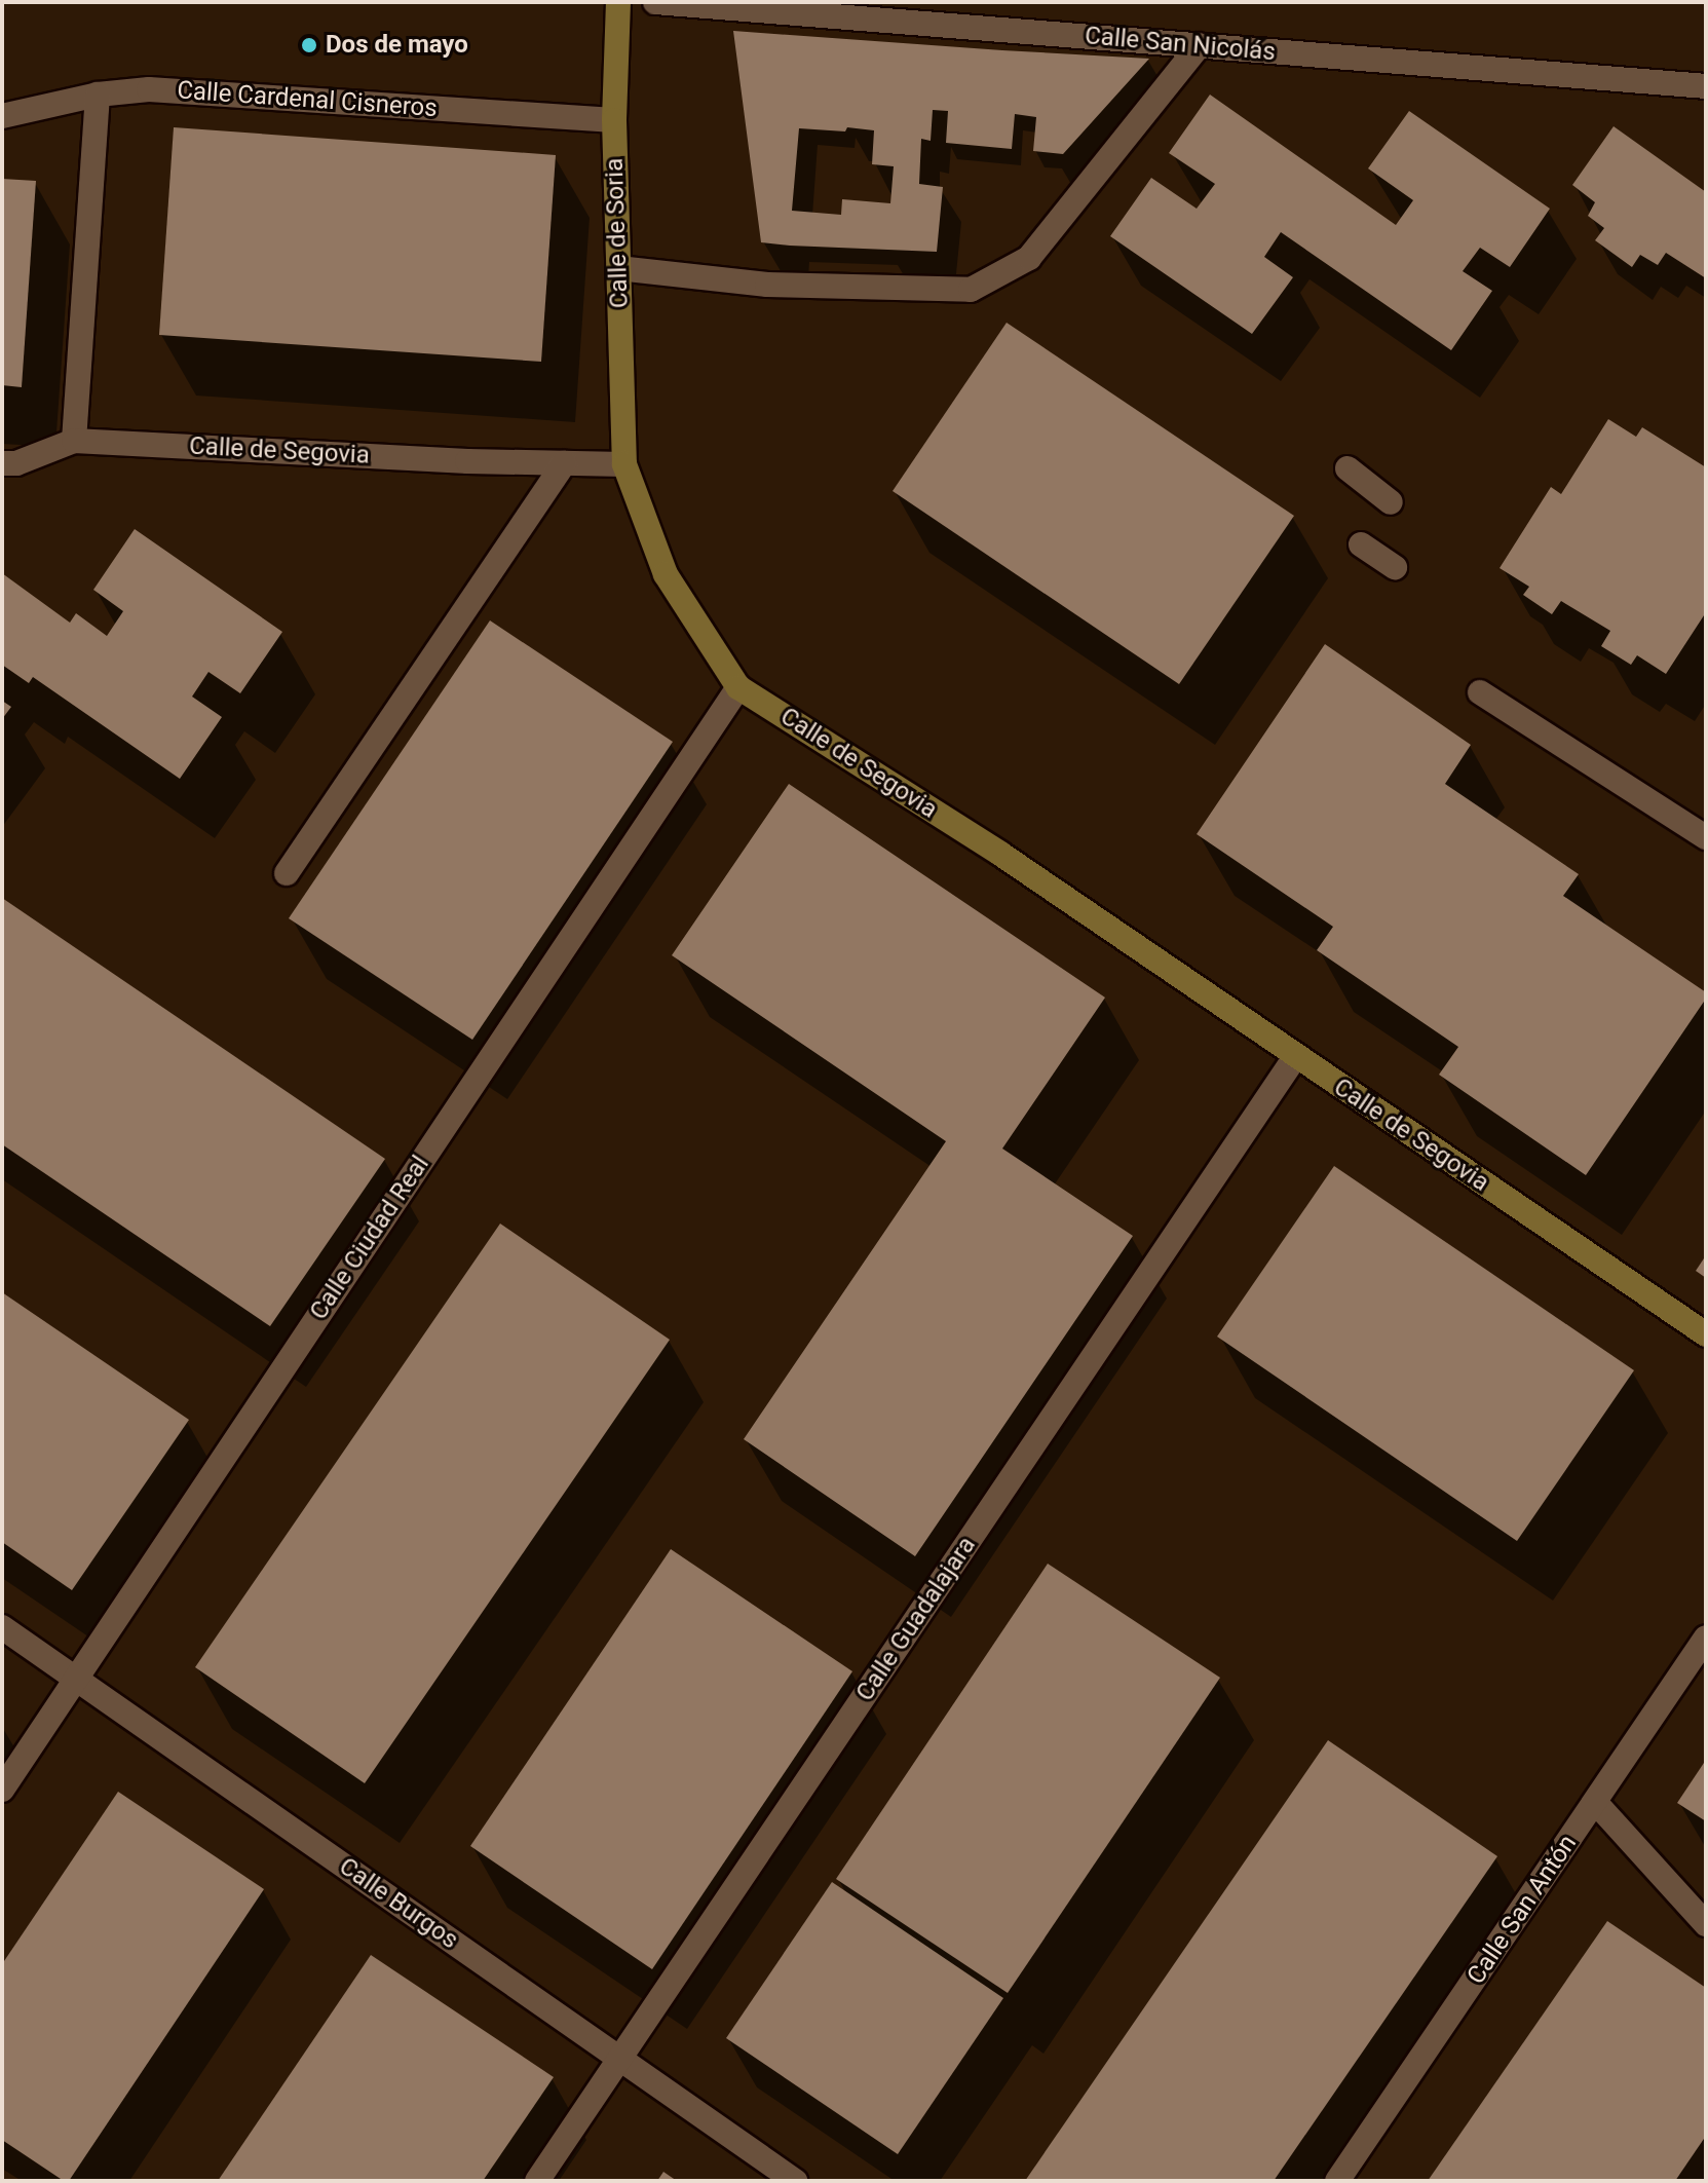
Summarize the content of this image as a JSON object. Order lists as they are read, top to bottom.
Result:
{
  "streets": {
    "street": [
      "Calle San Nicolás",
      "Calle Cardenal Cisneros",
      "Calle de Soria",
      "Calle de Segovia",
      "Calle Ciudad Real",
      "Calle Guadalajara",
      "Calle Burgos",
      "Calle San Antón"
    ]
  },
  "crossings": [
    ["Calle Cardenal Cisneros", "Calle de Soria"],
    ["Calle de Soria", "Calle de Segovia"],
    ["Calle de Segovia", "Calle Ciudad Real"],
    ["Calle de Segovia", "Calle Guadalajara"],
    ["Calle Ciudad Real", "Calle Burgos"],
    ["Calle Guadalajara", "Calle Burgos"]
  ],
  "places": ["Dos de mayo"]
}
